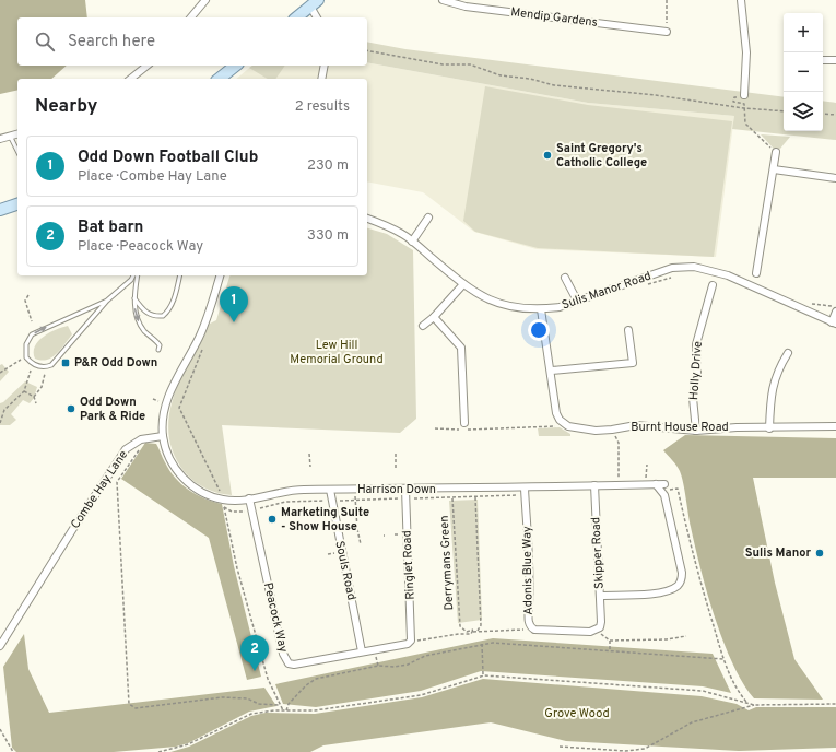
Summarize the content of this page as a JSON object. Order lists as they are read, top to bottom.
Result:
{
  "streets": {
    "street": [
      "Mendip Gardens",
      "Sulis Manor Road",
      "Holly Drive",
      "Burnt House Road",
      "Combe Hay Lane",
      "Harrison Down",
      "Skipper Road",
      "Ringlet Road",
      "Souls Road",
      "Adonis Blue Way",
      "Peacock Way"
    ],
    "path": ["Derrymans Green"]
  },
  "crossings": [
    ["Holly Drive", "Burnt House Road"],
    ["Combe Hay Lane", "Harrison Down"],
    ["Harrison Down", "Skipper Road"],
    ["Harrison Down", "Ringlet Road"],
    ["Harrison Down", "Souls Road"],
    ["Harrison Down", "Adonis Blue Way"],
    ["Harrison Down", "Peacock Way"],
    ["Skipper Road", "Adonis Blue Way"],
    ["Ringlet Road", "Peacock Way"],
    ["Souls Road", "Peacock Way"]
  ],
  "parks": ["Lew Hill Memorial Ground", "Grove Wood"],
  "places": {
    "other": [
      "Saint Gregory's Catholic College",
      "Odd Down Park & Ride",
      "Marketing Suite - Show House",
      "Sulis Manor"
    ],
    "transit": ["P&R Odd Down"]
  },
  "page": {
    "map_buttons": ["+", "−"],
    "search": "Search here",
    "heading": ["Nearby", "2 results"],
    "list": [
      {
        "mark": "1",
        "name": "Odd Down Football Club",
        "note": "Place · Combe Hay Lane",
        "value": "230 m"
      },
      {
        "mark": "2",
        "name": "Bat barn",
        "note": "Place · Peacock Way",
        "value": "330 m"
      }
    ],
    "pins": ["1", "2"]
  }
}
